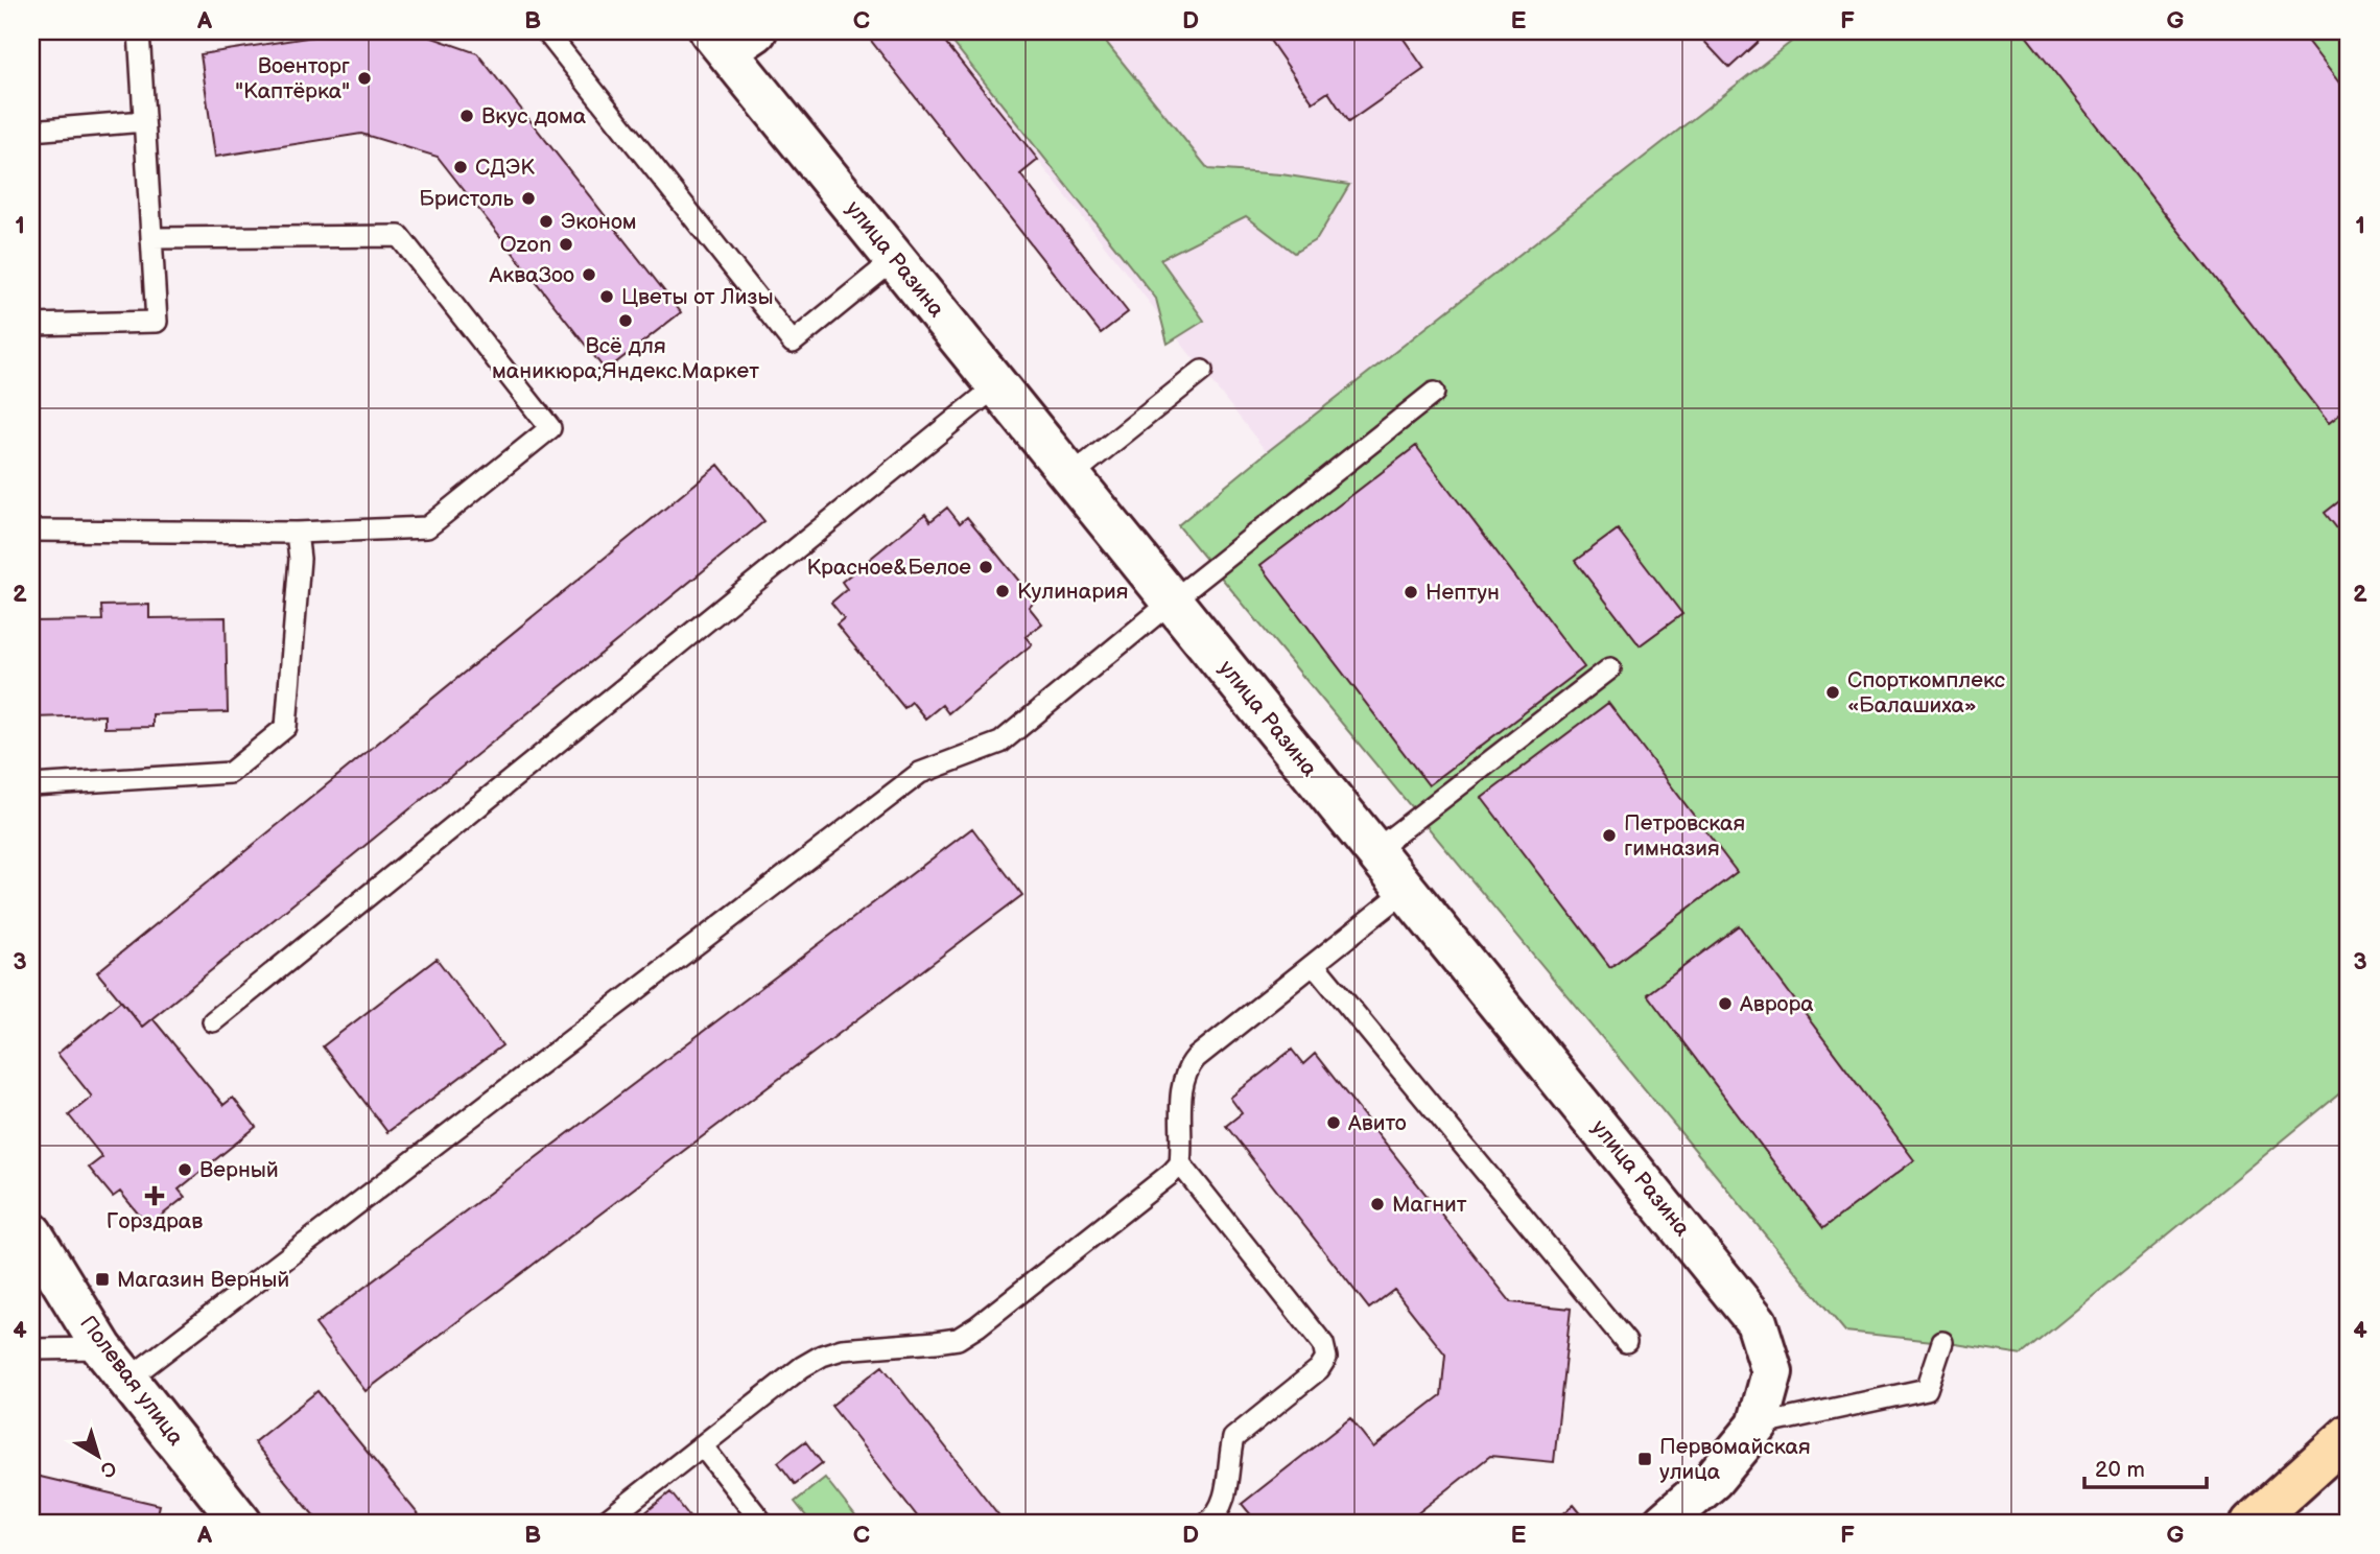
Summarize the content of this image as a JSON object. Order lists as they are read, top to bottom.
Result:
{
  "streets": {
    "main road": ["улица Разина", "Полевая улица"]
  },
  "places": {
    "other": [
      "Военторг \"Каптёрка\"",
      "Вкус дома",
      "СДЭК",
      "Бристоль",
      "Эконом",
      "Ozon",
      "АкваЗоо",
      "Цветы от Лизы",
      "Всё для маникюра;Яндекс.Маркет",
      "Красное&Белое",
      "Кулинария",
      "Нептун",
      "Спорткомплекс «Балашиха»",
      "Петровская гимназия",
      "Аврора",
      "Авито",
      "Верный",
      "Магнит"
    ],
    "health": ["Горздрав"],
    "transit": ["Магазин Верный", "Первомайская улица"]
  },
  "scale_bar": "20 m",
  "north": "bottom right",
  "grid": {
    "columns": [
      "A",
      "B",
      "C",
      "D",
      "E",
      "F",
      "G"
    ],
    "rows": [
      "1",
      "2",
      "3",
      "4"
    ]
  }
}
